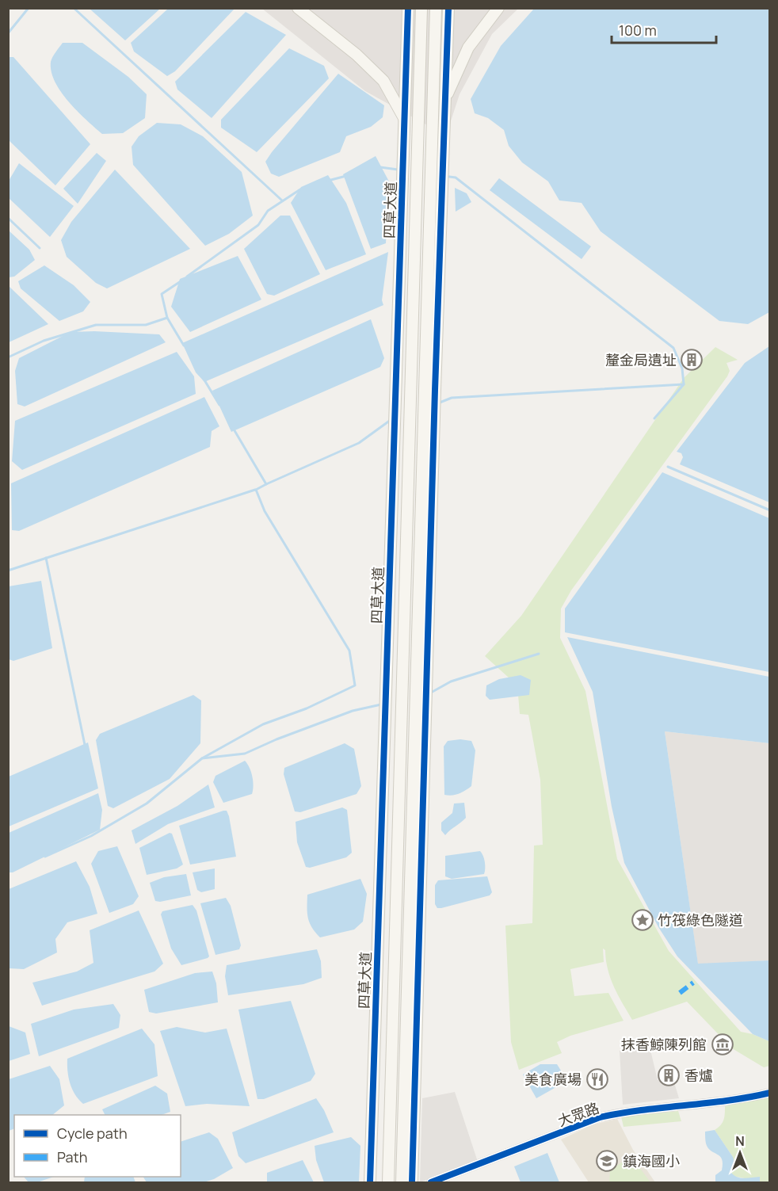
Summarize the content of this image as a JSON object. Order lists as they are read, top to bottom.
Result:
{
  "streets": {
    "street": ["四草大道", "大眾路"]
  },
  "places": {
    "building": ["釐金局遺址", "香爐"],
    "place": ["竹筏綠色隧道"],
    "museum": ["抹香鯨陳列館"],
    "restaurant": ["美食廣場"],
    "school or university": ["鎮海國小"]
  },
  "legend": ["Cycle path", "Path"],
  "scale_bar": "100 m",
  "north": "top"
}
